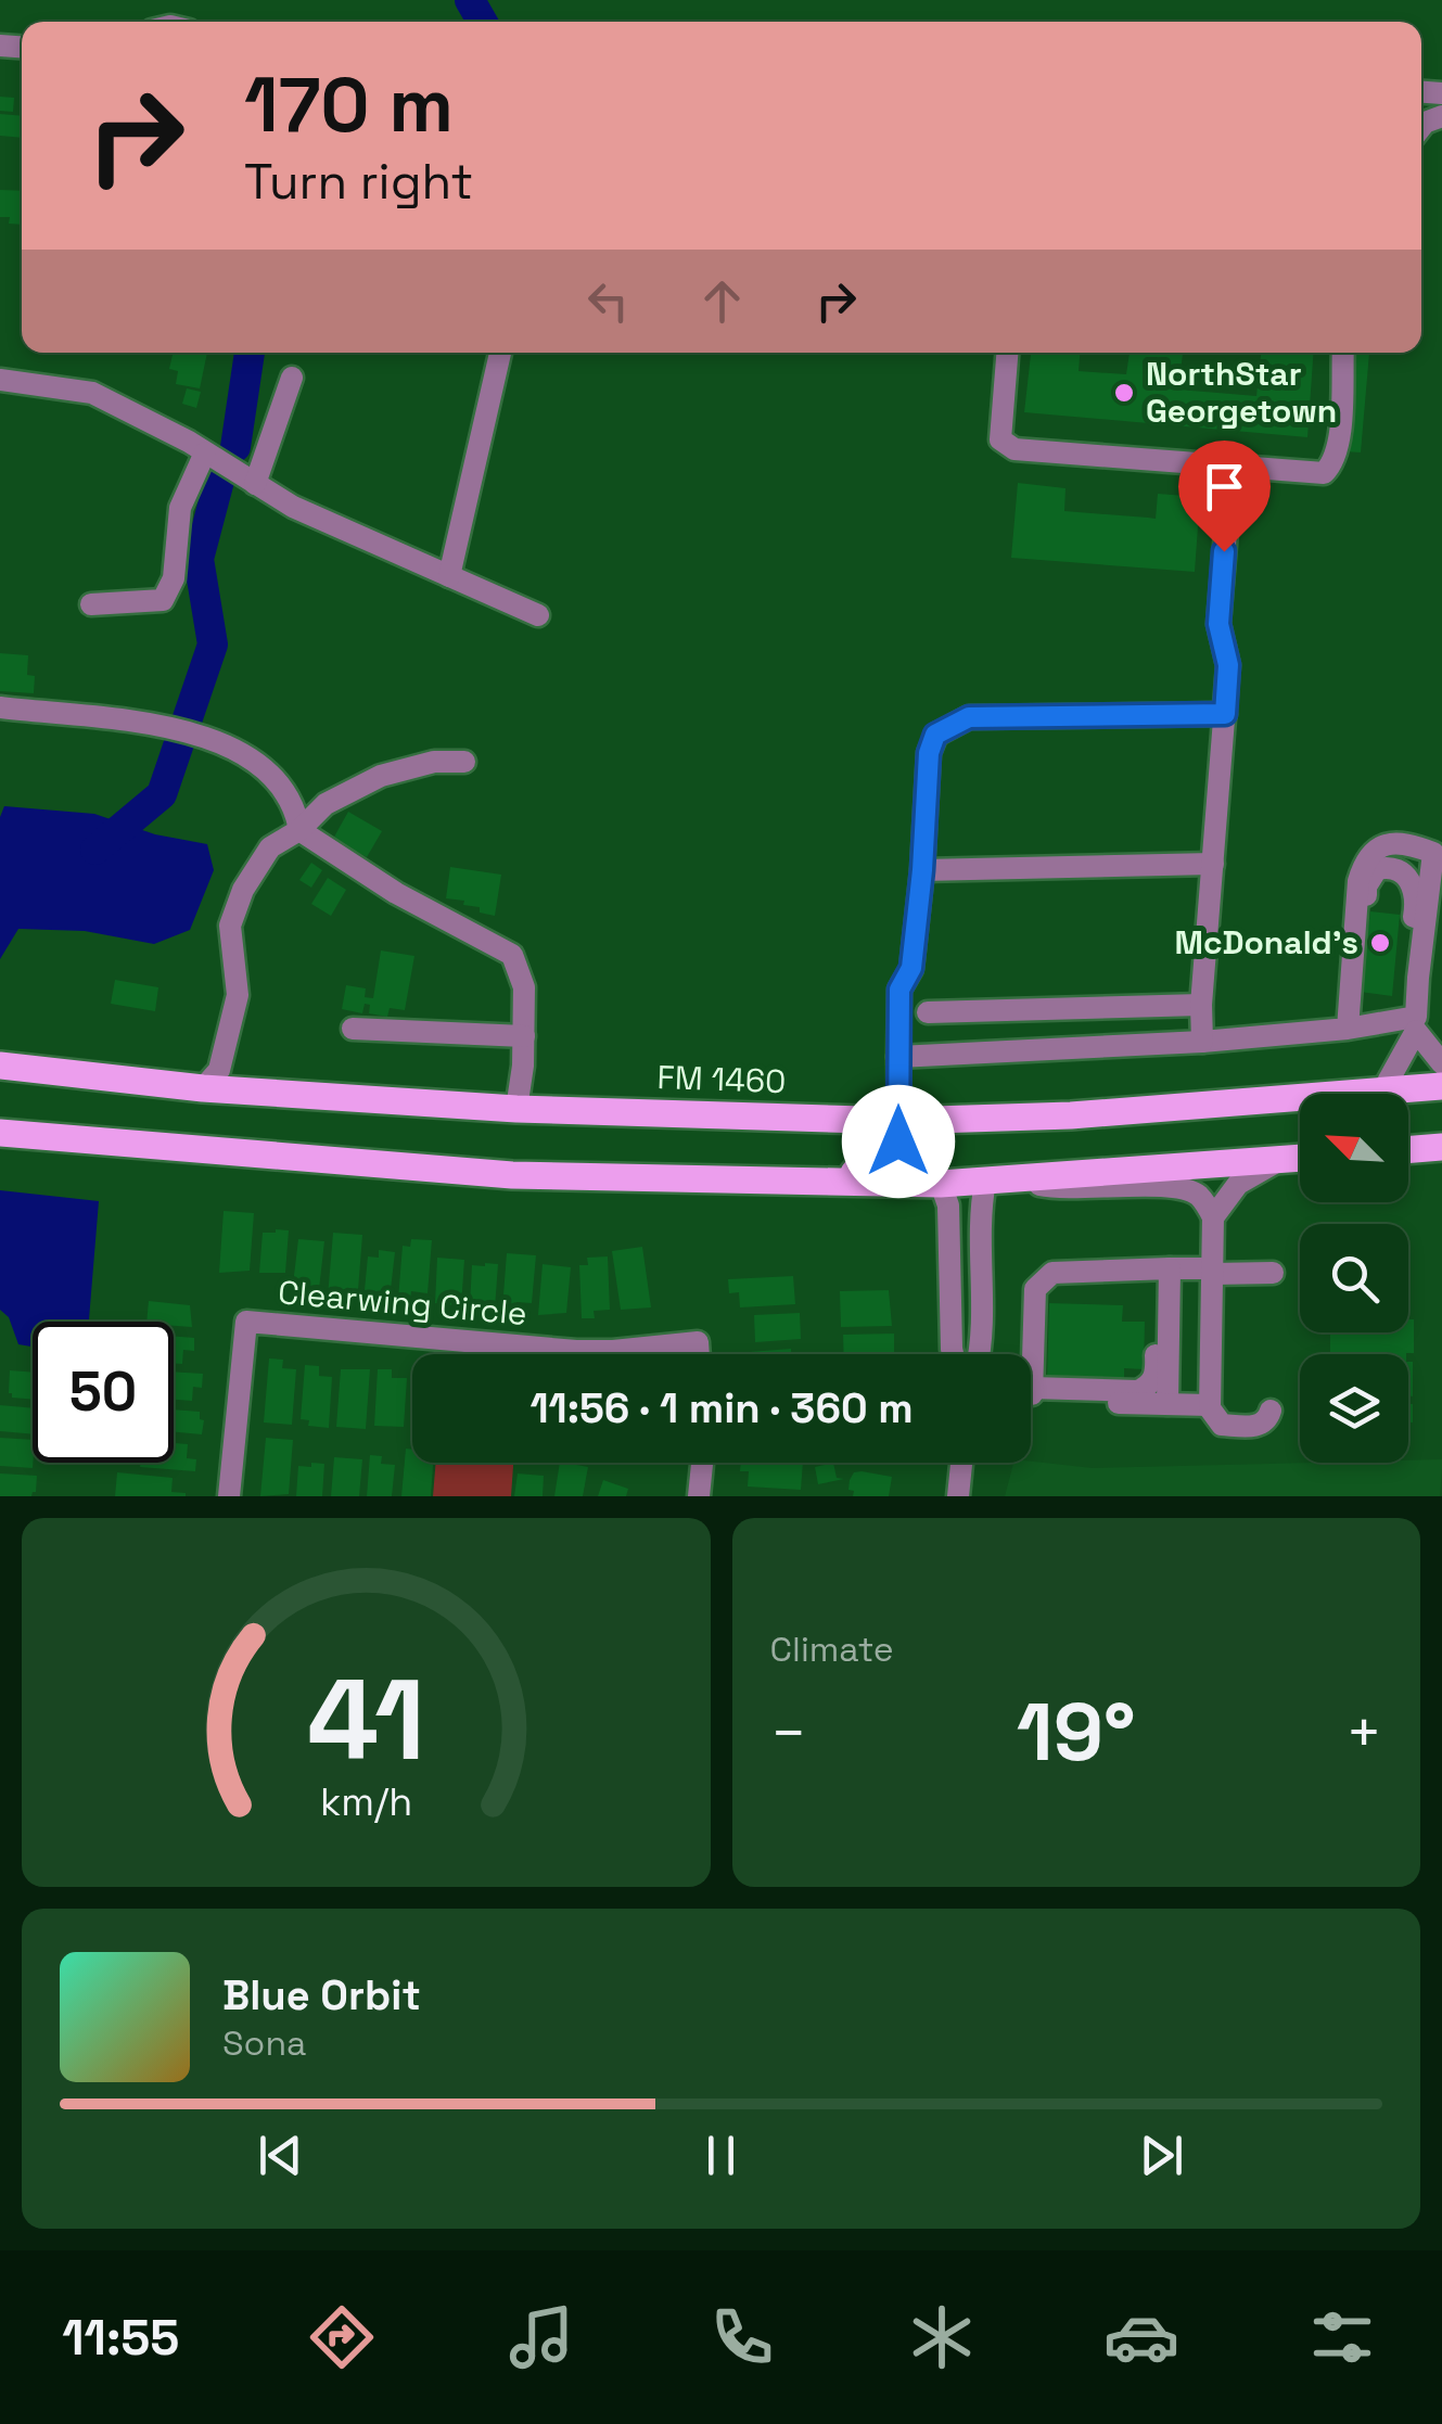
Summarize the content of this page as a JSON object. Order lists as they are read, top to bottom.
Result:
{
  "streets": {
    "main road": ["FM 1460"],
    "street": ["Clearwing Circle"]
  },
  "places": ["NorthStar Georgetown", "McDonald's"],
  "north": "top left",
  "page": {
    "turn": ["170 m", "Turn right"],
    "limit": "50",
    "trip": "11:56 · 1 min · 360 m",
    "tile": "Climate",
    "heat": ["−", "19°", "+"],
    "song": ["Blue Orbit", "Sona"],
    "tabs": "11:55",
    "gauge": ["41", "km/h"]
  }
}
